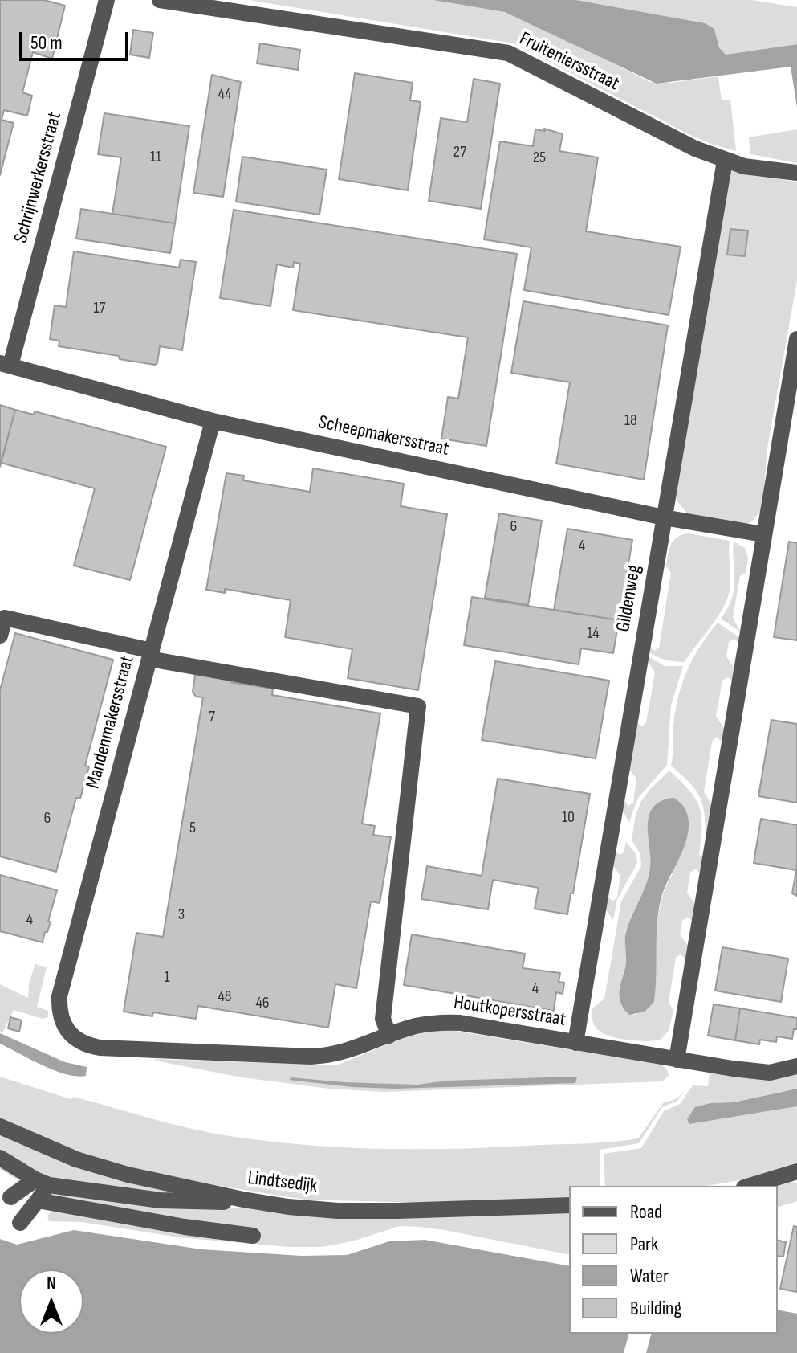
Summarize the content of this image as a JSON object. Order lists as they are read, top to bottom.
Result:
{
  "streets": {
    "street": [
      "Fruiteniersstraat",
      "Schrijnwerkersstraat",
      "Scheepmakersstraat",
      "Gildenweg",
      "Mandenmakersstraat",
      "Houtkopersstraat",
      "Lindtsedijk"
    ]
  },
  "crossings": [
    ["Fruiteniersstraat", "Gildenweg"],
    ["Schrijnwerkersstraat", "Scheepmakersstraat"],
    ["Scheepmakersstraat", "Gildenweg"],
    ["Scheepmakersstraat", "Mandenmakersstraat"],
    ["Gildenweg", "Houtkopersstraat"],
    ["Mandenmakersstraat", "Houtkopersstraat"]
  ],
  "house_numbers": [
    "44",
    "27",
    "11",
    "25",
    "17",
    "18",
    "6",
    "4",
    "14",
    "7",
    "10",
    "6",
    "5",
    "3",
    "4",
    "1",
    "4",
    "48",
    "46"
  ],
  "legend": [
    "Road",
    "Park",
    "Water",
    "Building"
  ],
  "scale_bar": "50 m",
  "north": "top"
}
